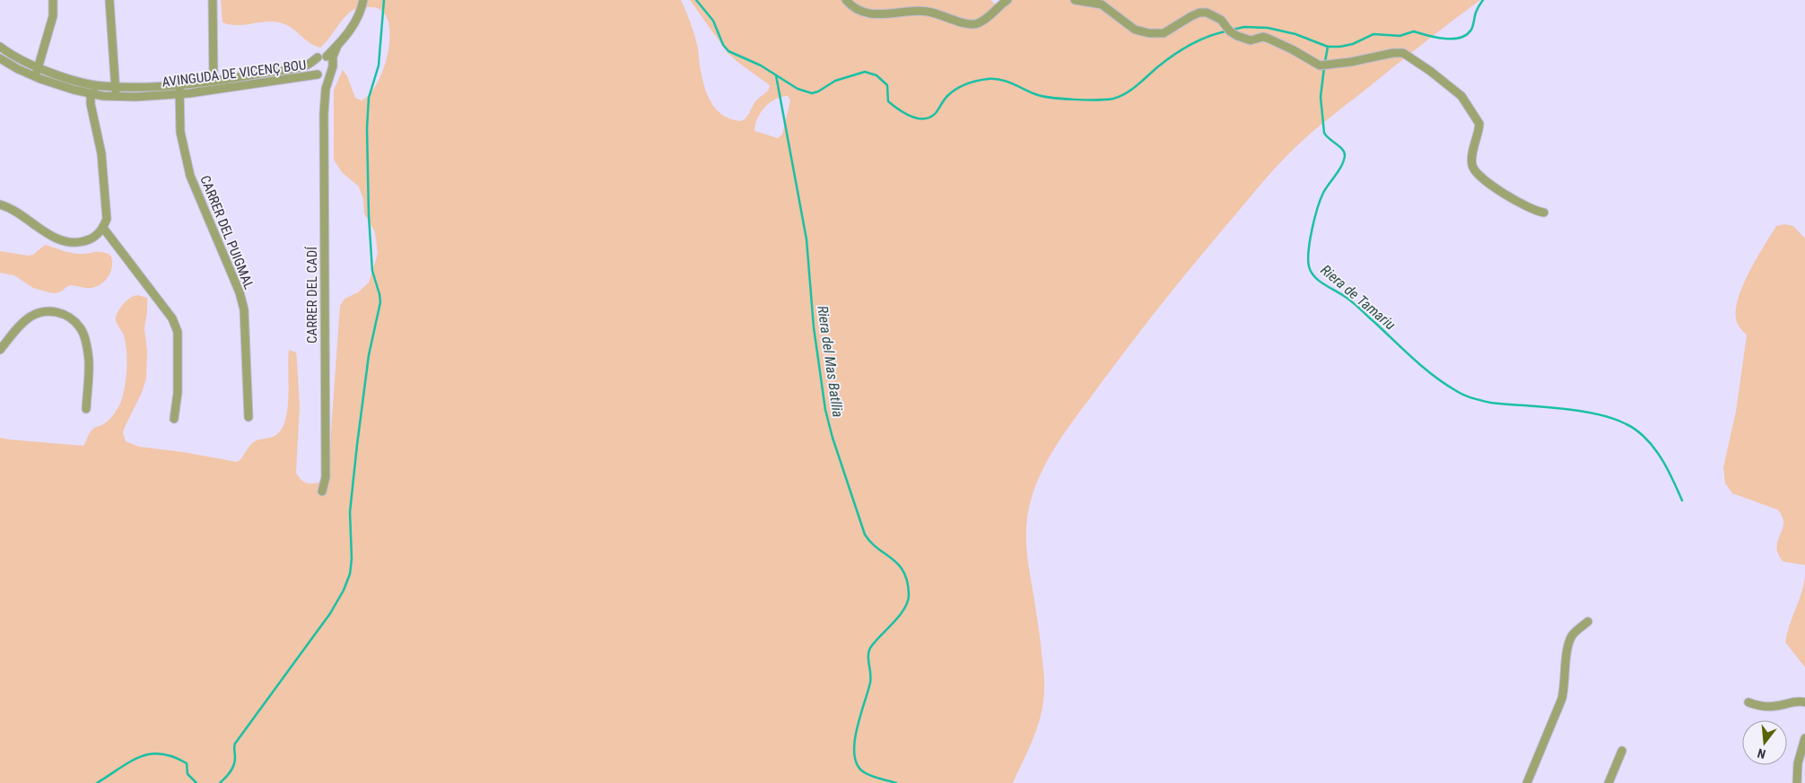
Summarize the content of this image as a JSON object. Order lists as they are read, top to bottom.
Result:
{
  "streets": {
    "street": ["AVINGUDA DE VICENÇ BOU", "CARRER DEL PUIGMAL", "CARRER DEL CADÍ"]
  },
  "crossings": [
    ["AVINGUDA DE VICENÇ BOU", "CARRER DEL PUIGMAL"],
    ["AVINGUDA DE VICENÇ BOU", "CARRER DEL CADÍ"]
  ],
  "water": ["Riera de Tamariu", "Riera del Mas Batllia"],
  "north": "bottom"
}
